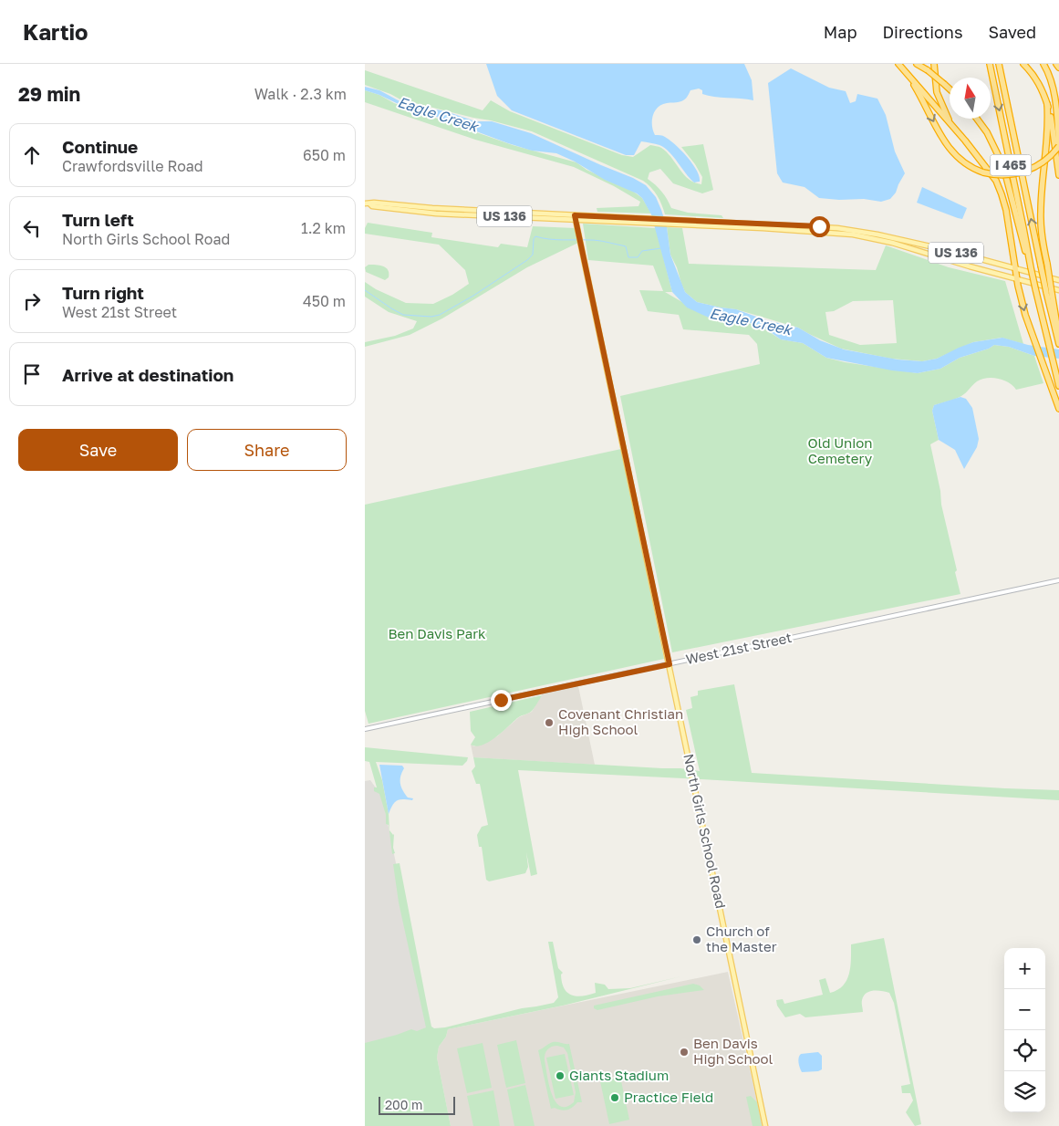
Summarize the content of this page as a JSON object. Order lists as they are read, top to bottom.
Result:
{
  "streets": {
    "highway": ["I 465"],
    "main road": ["US 136", "North Girls School Road"],
    "street": ["West 21st Street"]
  },
  "crossings": [
    ["US 136", "North Girls School Road"],
    ["West 21st Street", "North Girls School Road"]
  ],
  "water": ["Eagle Creek"],
  "parks": ["Old Union Cemetery", "Ben Davis Park"],
  "places": [
    "Covenant Christian High School",
    "Church of the Master",
    "Ben Davis High School",
    "Giants Stadium",
    "Practice Field"
  ],
  "scale_bar": "200 m",
  "north": "top",
  "page": {
    "header": "Kartio",
    "nav": ["Map", "Directions", "Saved"],
    "heading": ["29 min", "Walk · 2.3 km"],
    "list": [
      ["Continue", "Crawfordsville Road", "650 m"],
      ["Turn left", "North Girls School Road", "1.2 km"],
      ["Turn right", "West 21st Street", "450 m"],
      "Arrive at destination"
    ],
    "buttons": ["Save", "Share"],
    "map_buttons": ["+", "−"],
    "scale": "200 m"
  }
}
